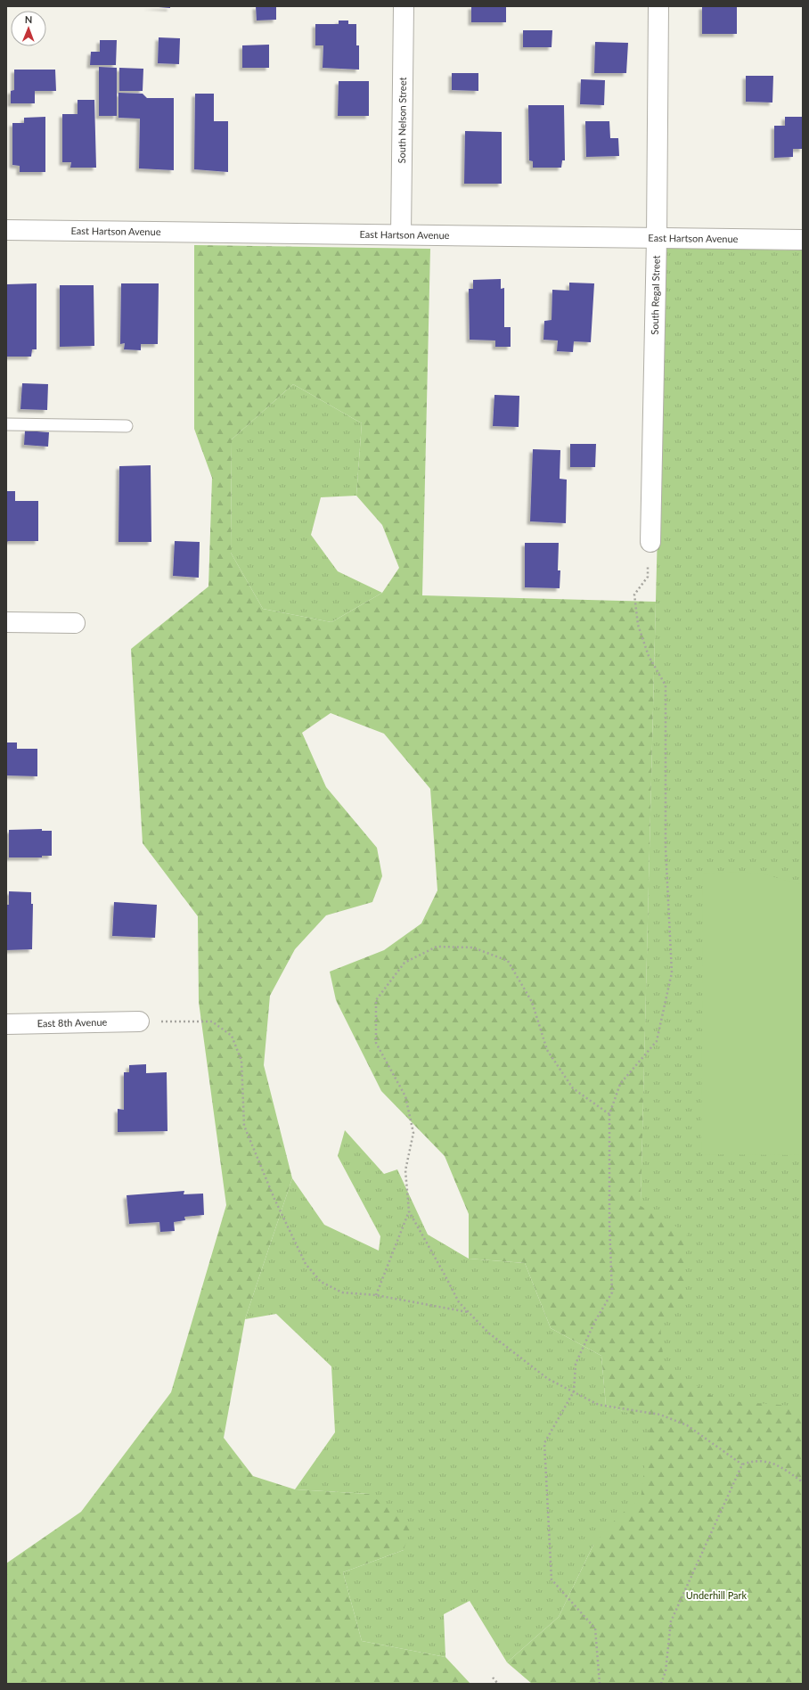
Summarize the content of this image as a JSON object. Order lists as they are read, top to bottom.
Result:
{
  "streets": {
    "street": [
      "South Nelson Street",
      "East Hartson Avenue",
      "South Regal Street",
      "East 8th Avenue"
    ]
  },
  "crossings": [
    ["South Nelson Street", "East Hartson Avenue"],
    ["East Hartson Avenue", "South Regal Street"]
  ],
  "parks": ["Underhill Park"],
  "north": "top"
}
